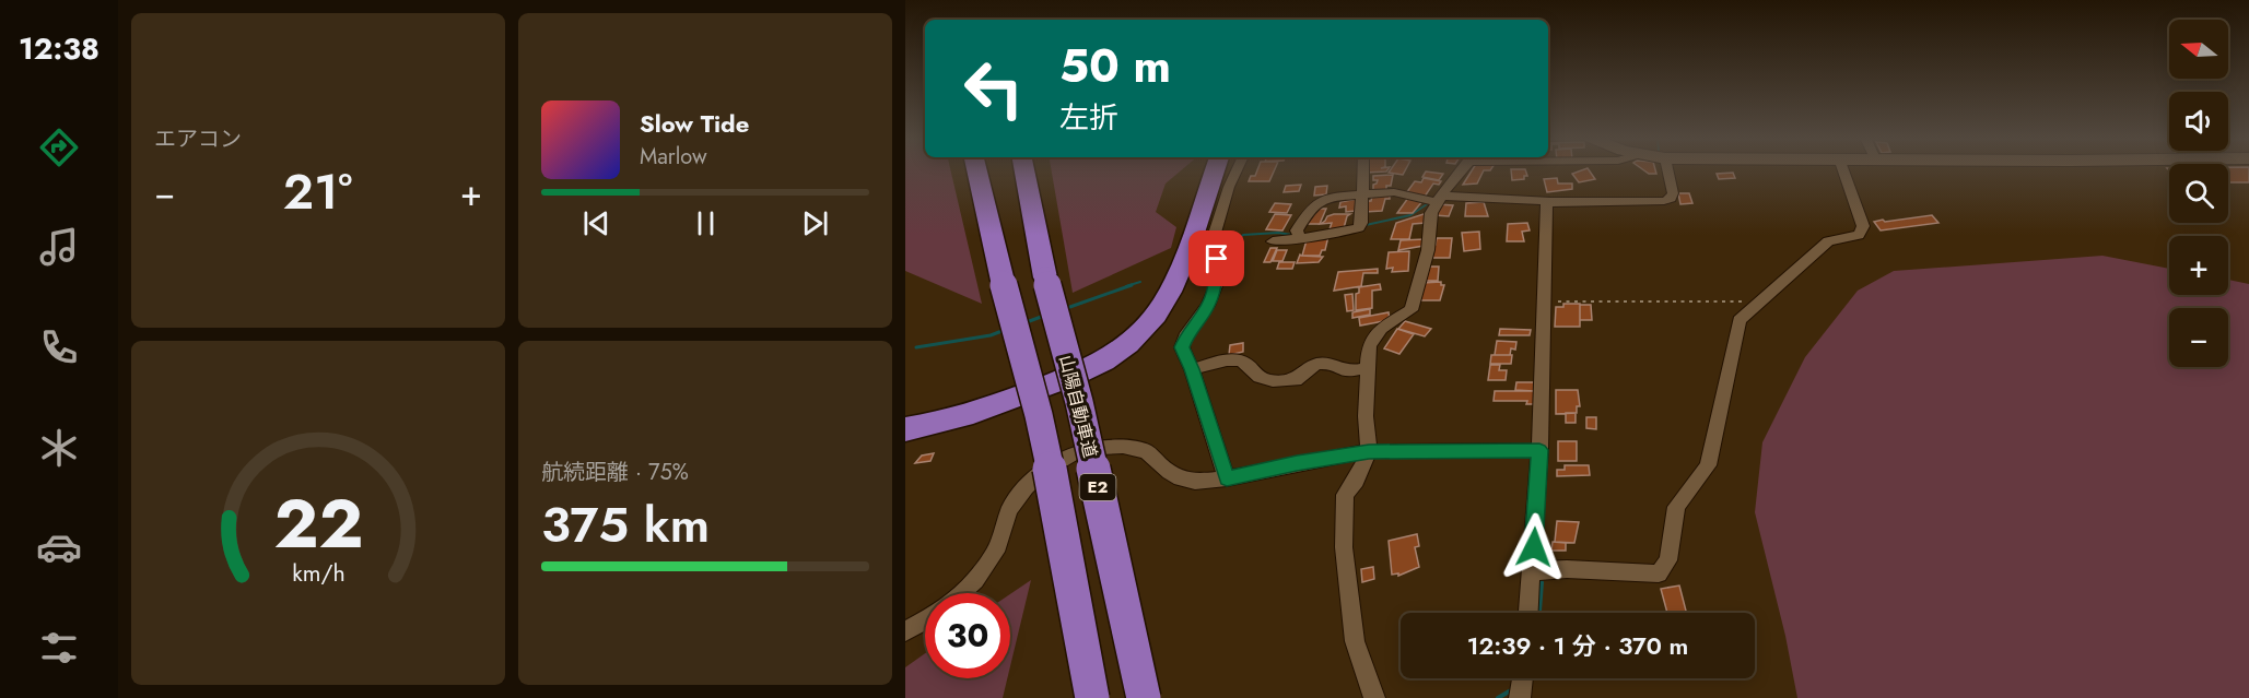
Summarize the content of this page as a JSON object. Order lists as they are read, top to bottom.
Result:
{
  "streets": {
    "highway": ["山陽自動車道", "E2"]
  },
  "north": "left",
  "page": {
    "tabs": "12:38",
    "tile": [
      "エアコン",
      ["航続距離 · 75%", "375 km"]
    ],
    "map_buttons": ["+", "−"],
    "turn": ["50 m", "左折"],
    "song": ["Slow Tide", "Marlow"],
    "heat": ["−", "21°", "+"],
    "limit": "30",
    "trip": "12:39 · 1 分 · 370 m",
    "gauge": ["22", "km/h"]
  }
}
